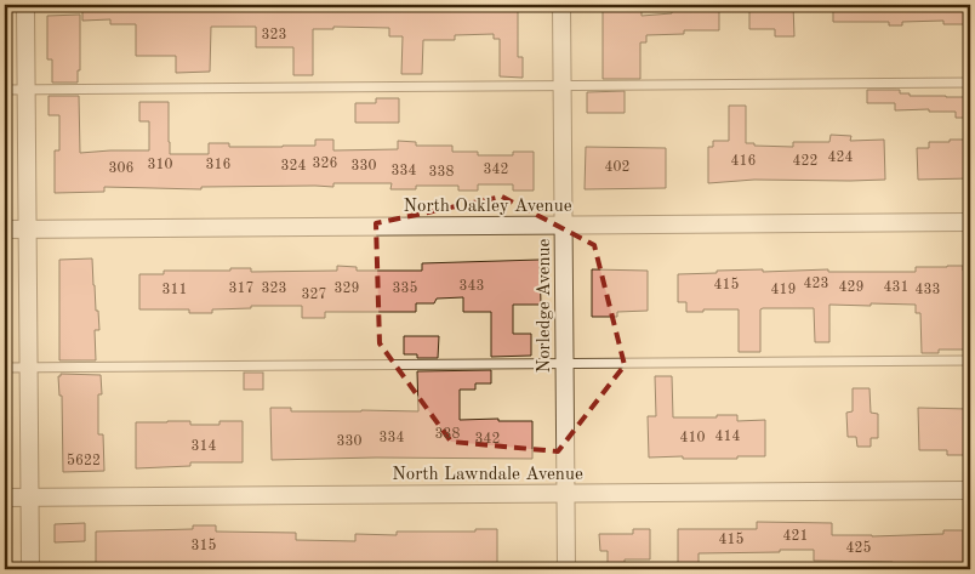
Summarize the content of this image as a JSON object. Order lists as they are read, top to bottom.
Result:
{
  "streets": {
    "street": ["North Oakley Avenue", "Norledge Avenue", "North Lawndale Avenue"]
  },
  "crossings": [
    ["North Oakley Avenue", "Norledge Avenue"],
    ["Norledge Avenue", "North Lawndale Avenue"]
  ],
  "house_numbers": [
    "323",
    "424",
    "416",
    "422",
    "326",
    "310",
    "316",
    "324",
    "330",
    "402",
    "306",
    "342",
    "334",
    "338",
    "423",
    "415",
    "343",
    "429",
    "431",
    "317",
    "323",
    "329",
    "335",
    "311",
    "419",
    "433",
    "327",
    "338",
    "414",
    "334",
    "410",
    "342",
    "330",
    "314",
    "5622",
    "421",
    "415",
    "315",
    "425"
  ]
}
